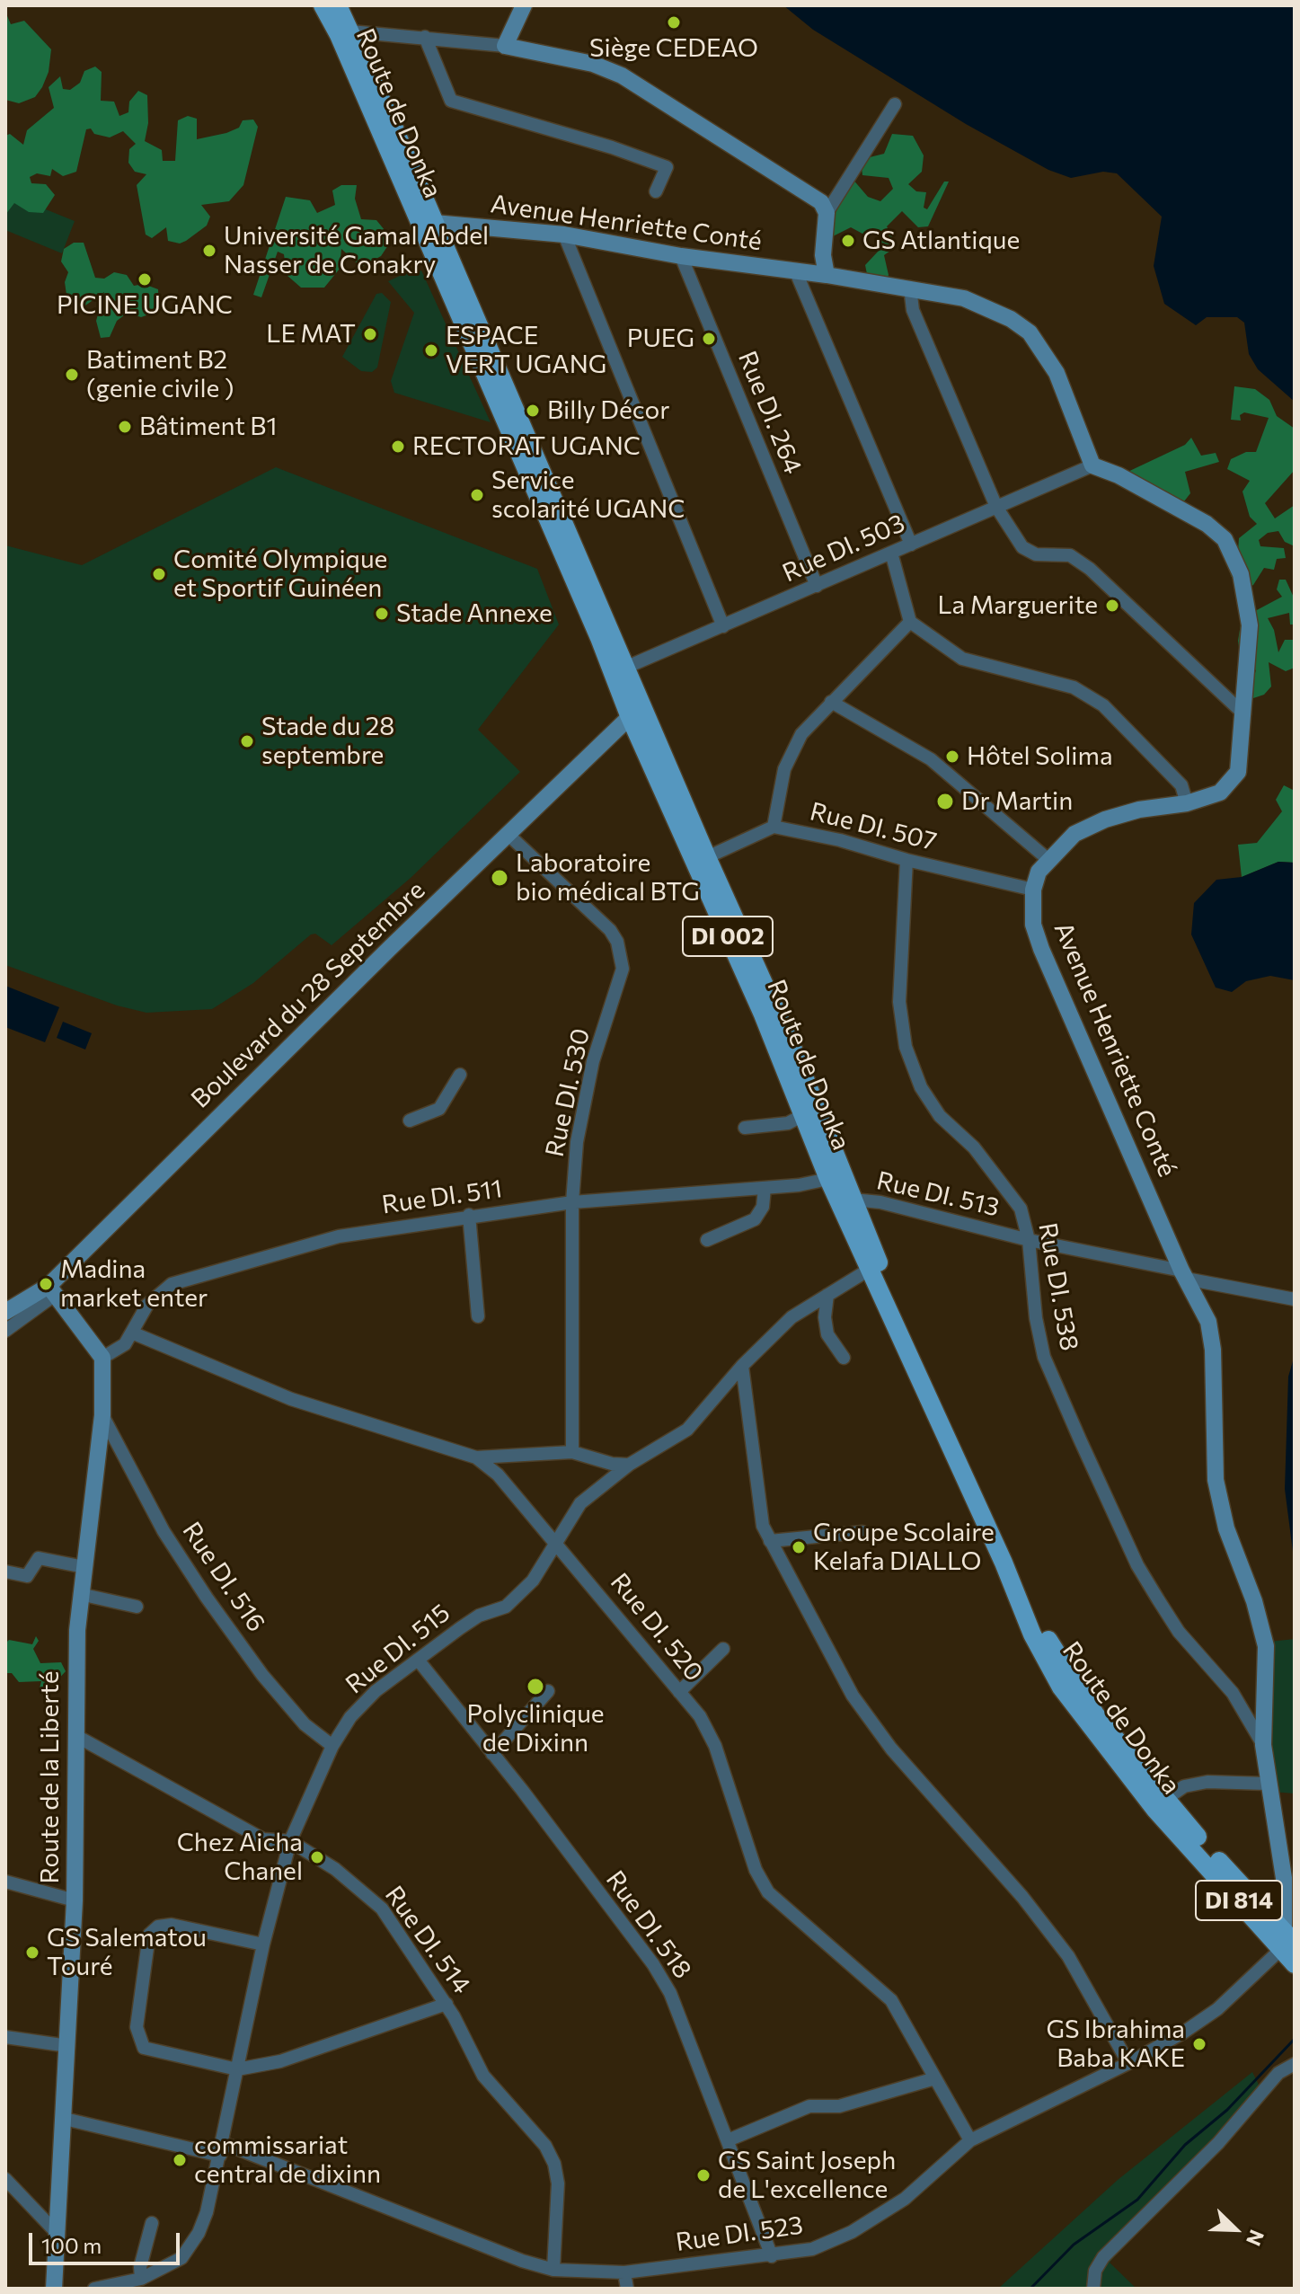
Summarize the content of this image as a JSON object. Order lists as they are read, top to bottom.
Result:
{
  "streets": {
    "main road": [
      "Route de Donka",
      "Avenue Henriette Conté",
      "DI 002",
      "Boulevard du 28 Septembre",
      "Route de la Liberté",
      "DI 814"
    ],
    "street": [
      "Rue DI. 264",
      "Rue DI. 503",
      "Rue DI. 507",
      "Rue DI. 530",
      "Rue DI. 513",
      "Rue DI. 511",
      "Rue DI. 538",
      "Rue DI. 516",
      "Rue DI. 520",
      "Rue DI. 515",
      "Rue DI. 518",
      "Rue DI. 514",
      "Rue DI. 523"
    ]
  },
  "crossings": [
    ["Route de Donka", "Avenue Henriette Conté"],
    ["Route de Donka", "Rue DI. 503"],
    ["Route de Donka", "Rue DI. 507"],
    ["Route de Donka", "Boulevard du 28 Septembre"],
    ["Route de Donka", "Rue DI. 513"],
    ["Route de Donka", "Rue DI. 511"],
    ["Route de Donka", "Rue DI. 515"],
    ["Route de Donka", "Rue DI. 523"],
    ["Avenue Henriette Conté", "Rue DI. 264"],
    ["Avenue Henriette Conté", "Rue DI. 503"],
    ["Avenue Henriette Conté", "Rue DI. 507"],
    ["Avenue Henriette Conté", "Rue DI. 513"],
    ["Avenue Henriette Conté", "Rue DI. 538"],
    ["Avenue Henriette Conté", "Rue DI. 523"],
    ["Rue DI. 264", "Rue DI. 503"],
    ["Rue DI. 507", "Rue DI. 538"],
    ["Boulevard du 28 Septembre", "Rue DI. 530"],
    ["Rue DI. 530", "Rue DI. 511"],
    ["Rue DI. 513", "Rue DI. 538"],
    ["Rue DI. 511", "Rue DI. 520"],
    ["Rue DI. 511", "Route de la Liberté"],
    ["Rue DI. 516", "Rue DI. 515"],
    ["Rue DI. 516", "Route de la Liberté"],
    ["Rue DI. 520", "Rue DI. 515"],
    ["Rue DI. 520", "Rue DI. 523"],
    ["Rue DI. 515", "Rue DI. 518"],
    ["Rue DI. 515", "Rue DI. 514"],
    ["Rue DI. 515", "Rue DI. 523"],
    ["Route de la Liberté", "Rue DI. 514"],
    ["Route de la Liberté", "Rue DI. 523"],
    ["Rue DI. 518", "Rue DI. 523"],
    ["Rue DI. 514", "Rue DI. 523"]
  ],
  "places": [
    "Siège CEDEAO",
    "GS Atlantique",
    "Université Gamal Abdel Nasser de Conakry",
    "PICINE UGANC",
    "LE MAT",
    "PUEG",
    "ESPACE VERT UGANG",
    "Batiment B2 (genie civile )",
    "Billy Décor",
    "Bâtiment B1",
    "RECTORAT UGANC",
    "Service scolarité UGANC",
    "Comité Olympique et Sportif Guinéen",
    "La Marguerite",
    "Stade Annexe",
    "Stade du 28 septembre",
    "Hôtel Solima",
    "Dr Martin",
    "Laboratoire bio médical BTG",
    "Madina market enter",
    "Groupe Scolaire Kelafa DIALLO",
    "Polyclinique de Dixinn",
    "Chez Aicha Chanel",
    "GS Salematou Touré",
    "GS Ibrahima Baba KAKE",
    "commissariat central de dixinn",
    "GS Saint Joseph de L'excellence"
  ],
  "scale_bar": "100 m",
  "north": "bottom right"
}
